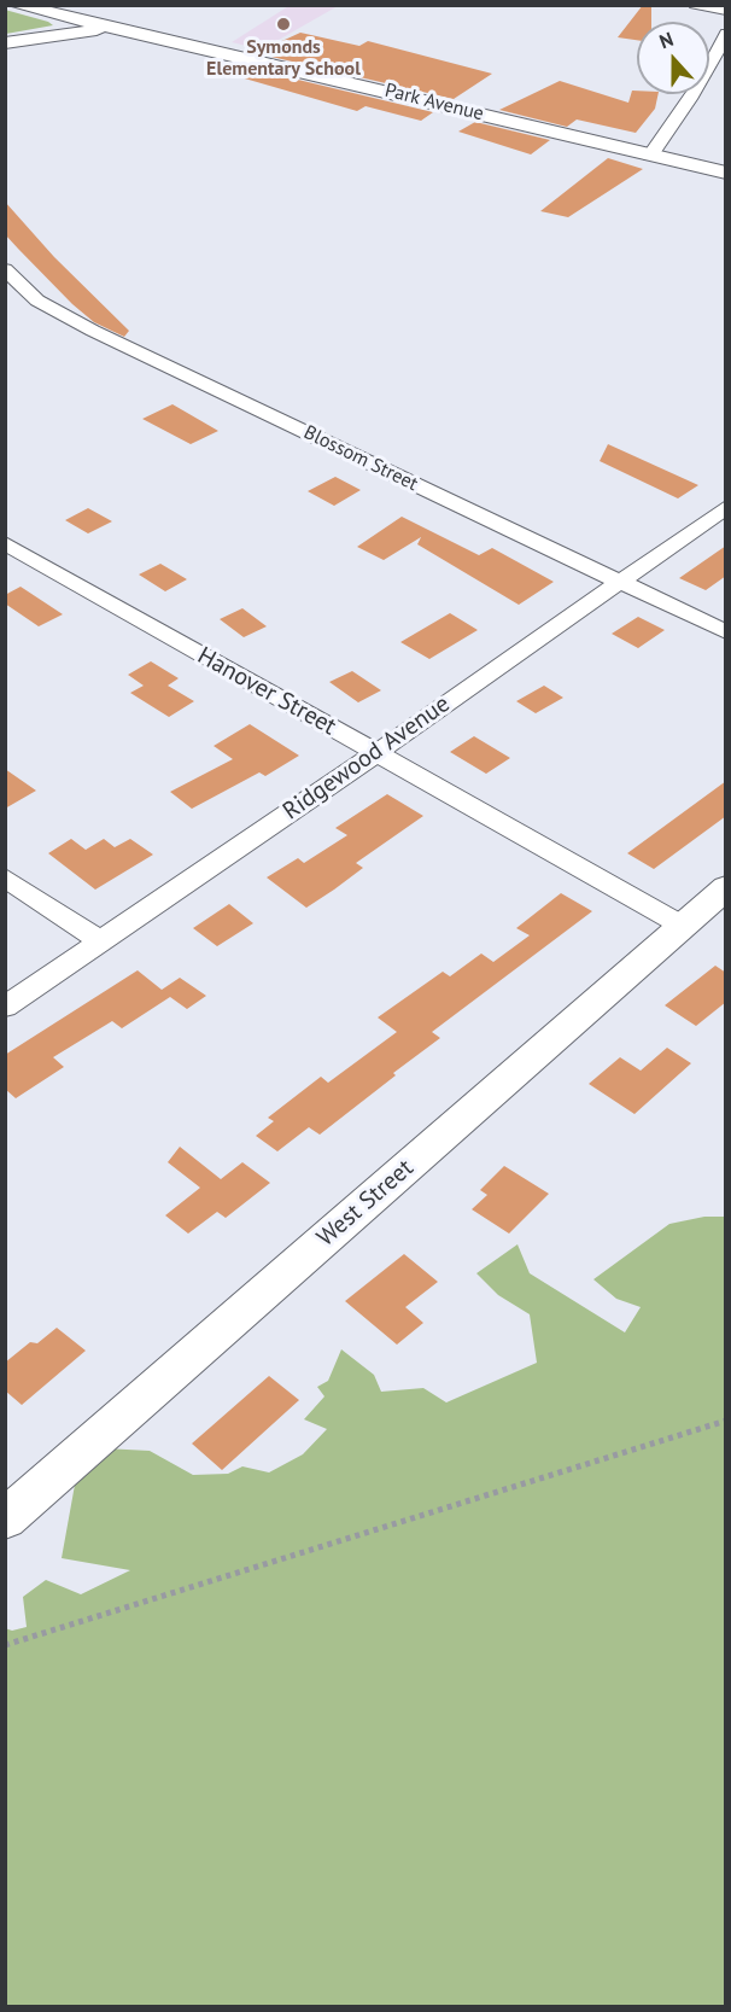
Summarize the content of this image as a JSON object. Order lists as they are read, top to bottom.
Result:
{
  "streets": {
    "street": [
      "Park Avenue",
      "Blossom Street",
      "Hanover Street",
      "Ridgewood Avenue",
      "West Street"
    ]
  },
  "crossings": [
    ["Blossom Street", "Ridgewood Avenue"],
    ["Hanover Street", "Ridgewood Avenue"],
    ["Hanover Street", "West Street"]
  ],
  "places": ["Symonds Elementary School"],
  "north": "top"
}
